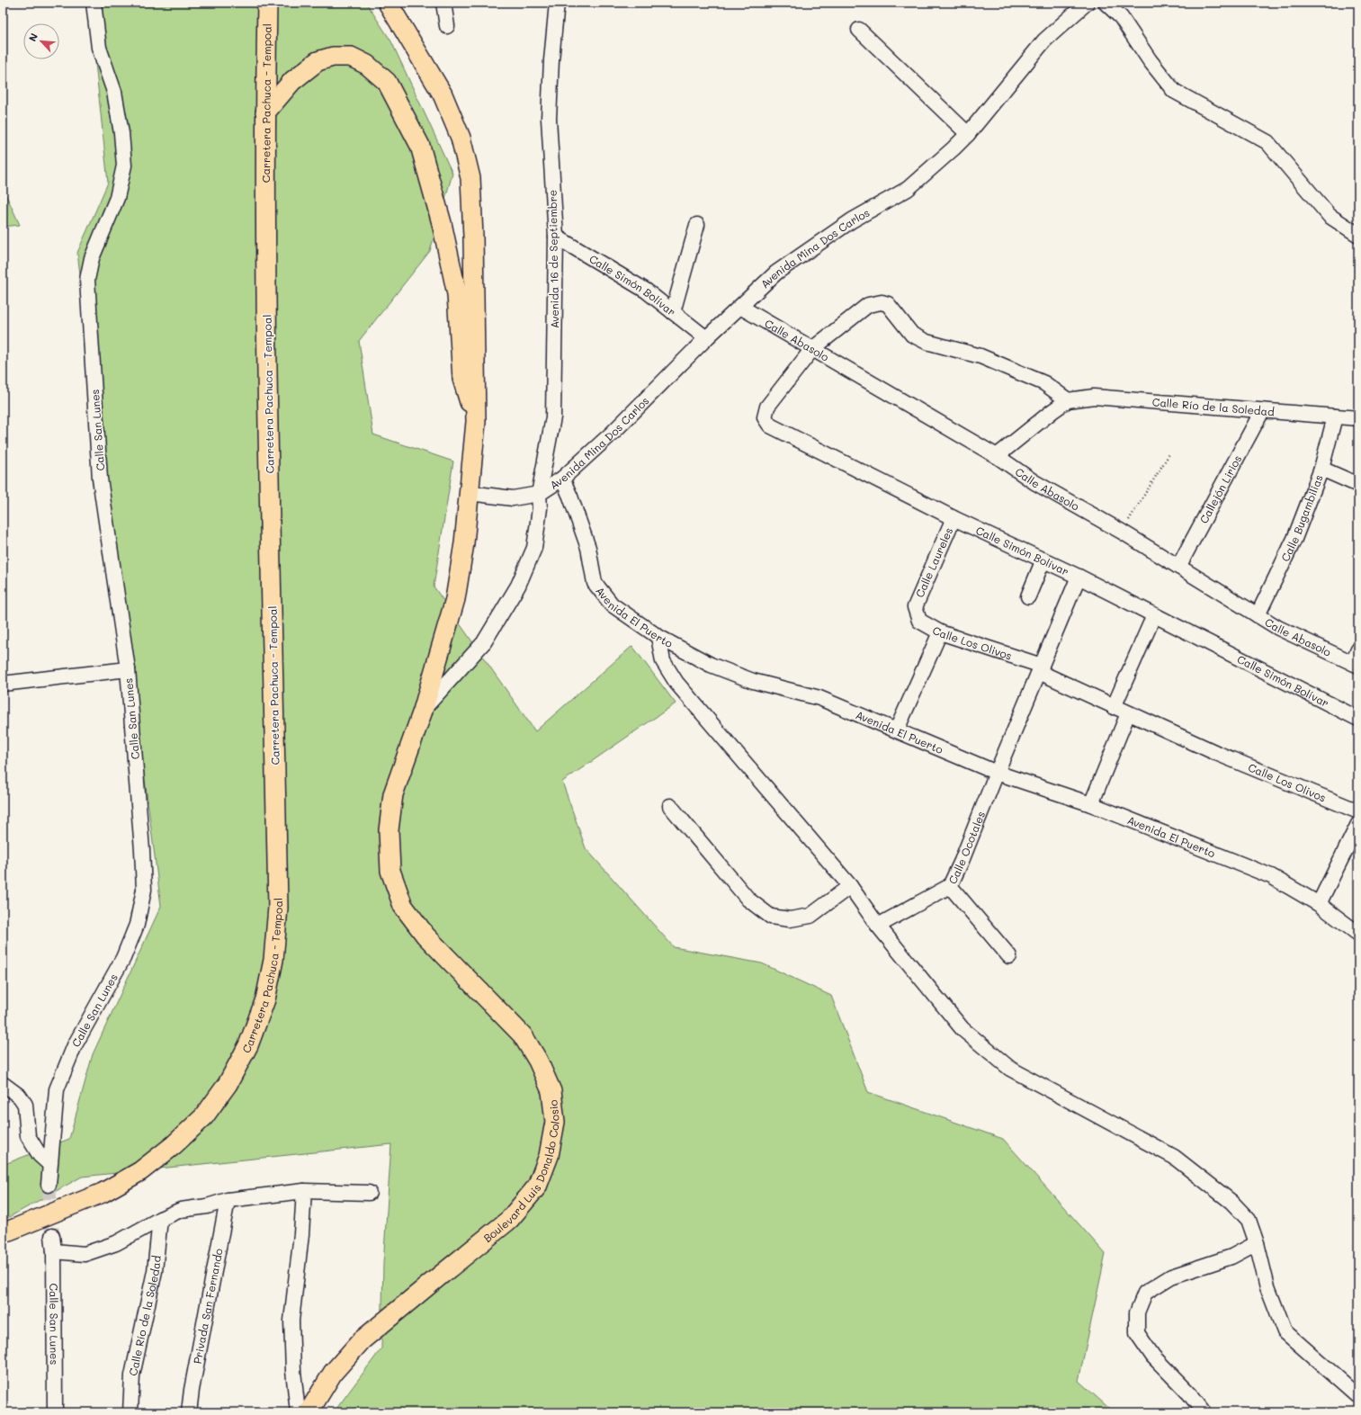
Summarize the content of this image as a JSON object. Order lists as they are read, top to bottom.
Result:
{
  "streets": {
    "main road": ["Carretera Pachuca - Tempoal", "Boulevard Luis Donaldo Colosio"],
    "street": [
      "Avenida Mina Dos Carlos",
      "Avenida 16 de Septiembre",
      "Calle Simón Bolívar",
      "Calle Abasolo",
      "Calle Río de la Soledad",
      "Calle San Lunes",
      "Callejón Lirios",
      "Calle Bugambilias",
      "Calle Laureles",
      "Avenida El Puerto",
      "Calle Los Olivos",
      "Calle Ocotales",
      "Privada San Fernando"
    ]
  },
  "crossings": [
    ["Avenida Mina Dos Carlos", "Avenida 16 de Septiembre"],
    ["Avenida Mina Dos Carlos", "Calle Simón Bolívar"],
    ["Avenida Mina Dos Carlos", "Calle Abasolo"],
    ["Avenida Mina Dos Carlos", "Avenida El Puerto"],
    ["Avenida Mina Dos Carlos", "Boulevard Luis Donaldo Colosio"],
    ["Avenida 16 de Septiembre", "Calle Simón Bolívar"],
    ["Calle Simón Bolívar", "Calle Abasolo"],
    ["Calle Simón Bolívar", "Calle Río de la Soledad"],
    ["Calle Simón Bolívar", "Calle Laureles"],
    ["Calle Abasolo", "Callejón Lirios"],
    ["Calle Abasolo", "Calle Bugambilias"],
    ["Calle Río de la Soledad", "Callejón Lirios"],
    ["Calle Río de la Soledad", "Calle Bugambilias"],
    ["Calle Laureles", "Calle Los Olivos"],
    ["Avenida El Puerto", "Calle Ocotales"]
  ],
  "north": "top left"
}
